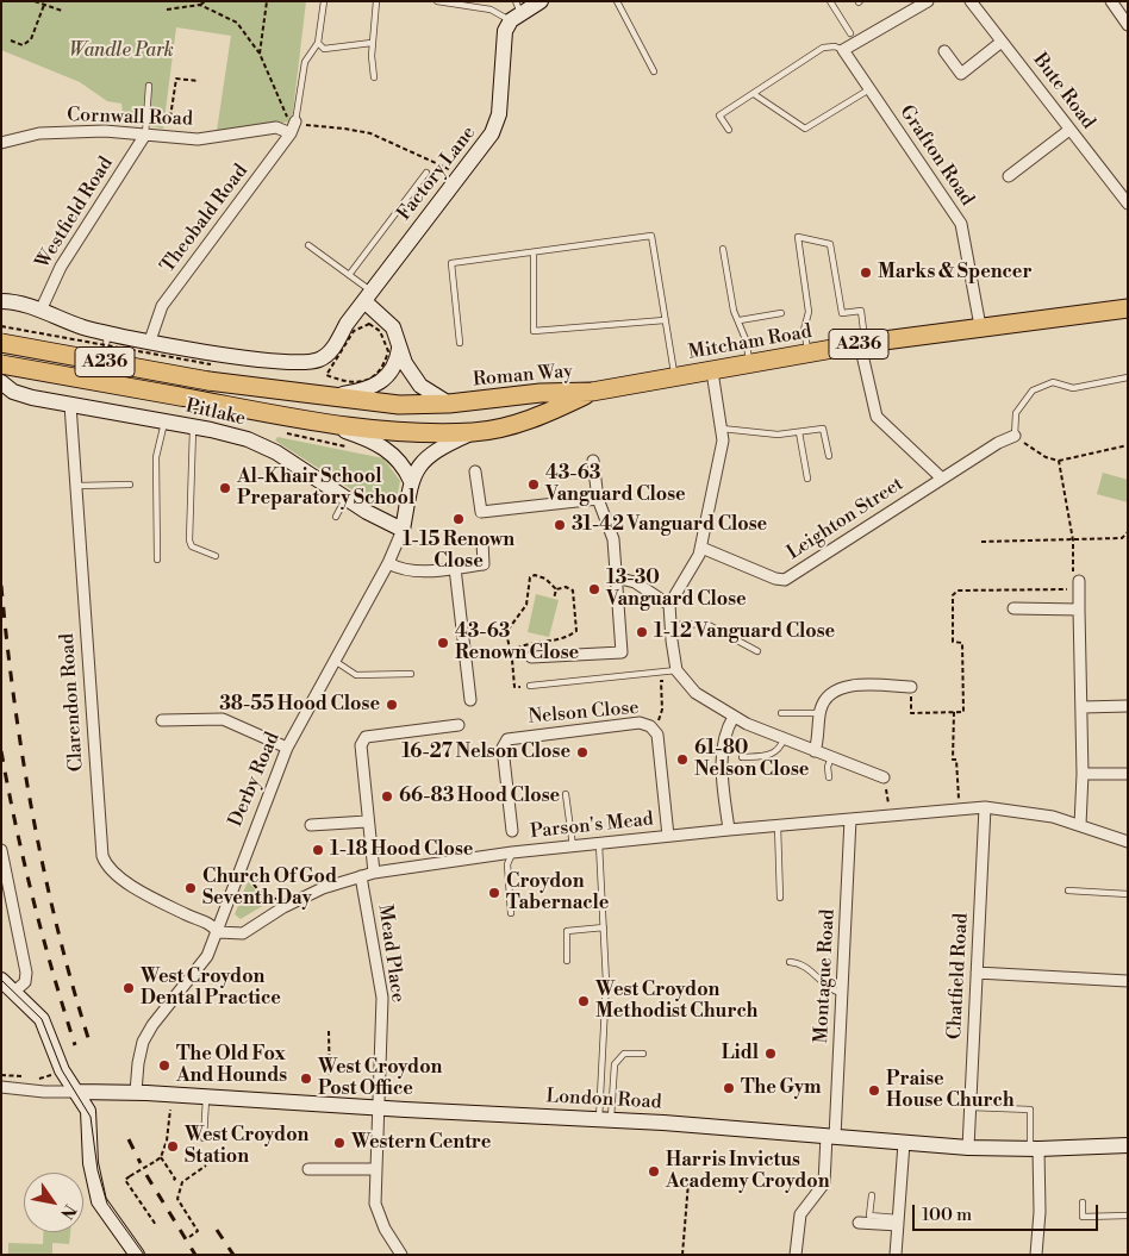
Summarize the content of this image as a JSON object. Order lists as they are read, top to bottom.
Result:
{
  "streets": {
    "main road": ["Mitcham Road", "A236", "Roman Way"],
    "street": [
      "Bute Road",
      "Cornwall Road",
      "Grafton Road",
      "Factory Lane",
      "Westfield Road",
      "Theobald Road",
      "Pitlake",
      "Leighton Street",
      "Clarendon Road",
      "Nelson Close",
      "Derby Road",
      "Parson's Mead",
      "Mead Place",
      "Montague Road",
      "Chatfield Road",
      "London Road"
    ]
  },
  "crossings": [
    ["Cornwall Road", "Westfield Road"],
    ["Cornwall Road", "Theobald Road"],
    ["Grafton Road", "Mitcham Road"],
    ["Factory Lane", "Westfield Road"],
    ["Factory Lane", "Theobald Road"],
    ["Mitcham Road", "Roman Way"],
    ["Mitcham Road", "Leighton Street"],
    ["Roman Way", "Derby Road"],
    ["Pitlake", "Clarendon Road"],
    ["Pitlake", "Derby Road"],
    ["Clarendon Road", "Derby Road"],
    ["Clarendon Road", "Parson's Mead"],
    ["Nelson Close", "Parson's Mead"],
    ["Derby Road", "Parson's Mead"],
    ["Derby Road", "London Road"],
    ["Parson's Mead", "Mead Place"],
    ["Parson's Mead", "Montague Road"],
    ["Parson's Mead", "Chatfield Road"],
    ["Mead Place", "London Road"],
    ["Montague Road", "London Road"],
    ["Chatfield Road", "London Road"]
  ],
  "parks": ["Wandle Park"],
  "places": [
    "Marks & Spencer",
    "43-63 Vanguard Close",
    "Al-Khair School Preparatory School",
    "1-15 Renown Close",
    "31-42 Vanguard Close",
    "13-30 Vanguard Close",
    "1-12 Vanguard Close",
    "43-63 Renown Close",
    "38-55 Hood Close",
    "16-27 Nelson Close",
    "61-80 Nelson Close",
    "66-83 Hood Close",
    "1-18 Hood Close",
    "Church Of God Seventh Day",
    "Croydon Tabernacle",
    "West Croydon Dental Practice",
    "West Croydon Methodist Church",
    "Lidl",
    "The Old Fox And Hounds",
    "West Croydon Post Office",
    "The Gym",
    "Praise House Church",
    "Western Centre",
    "West Croydon Station",
    "Harris Invictus Academy Croydon"
  ],
  "scale_bar": "100 m",
  "north": "bottom right"
}
